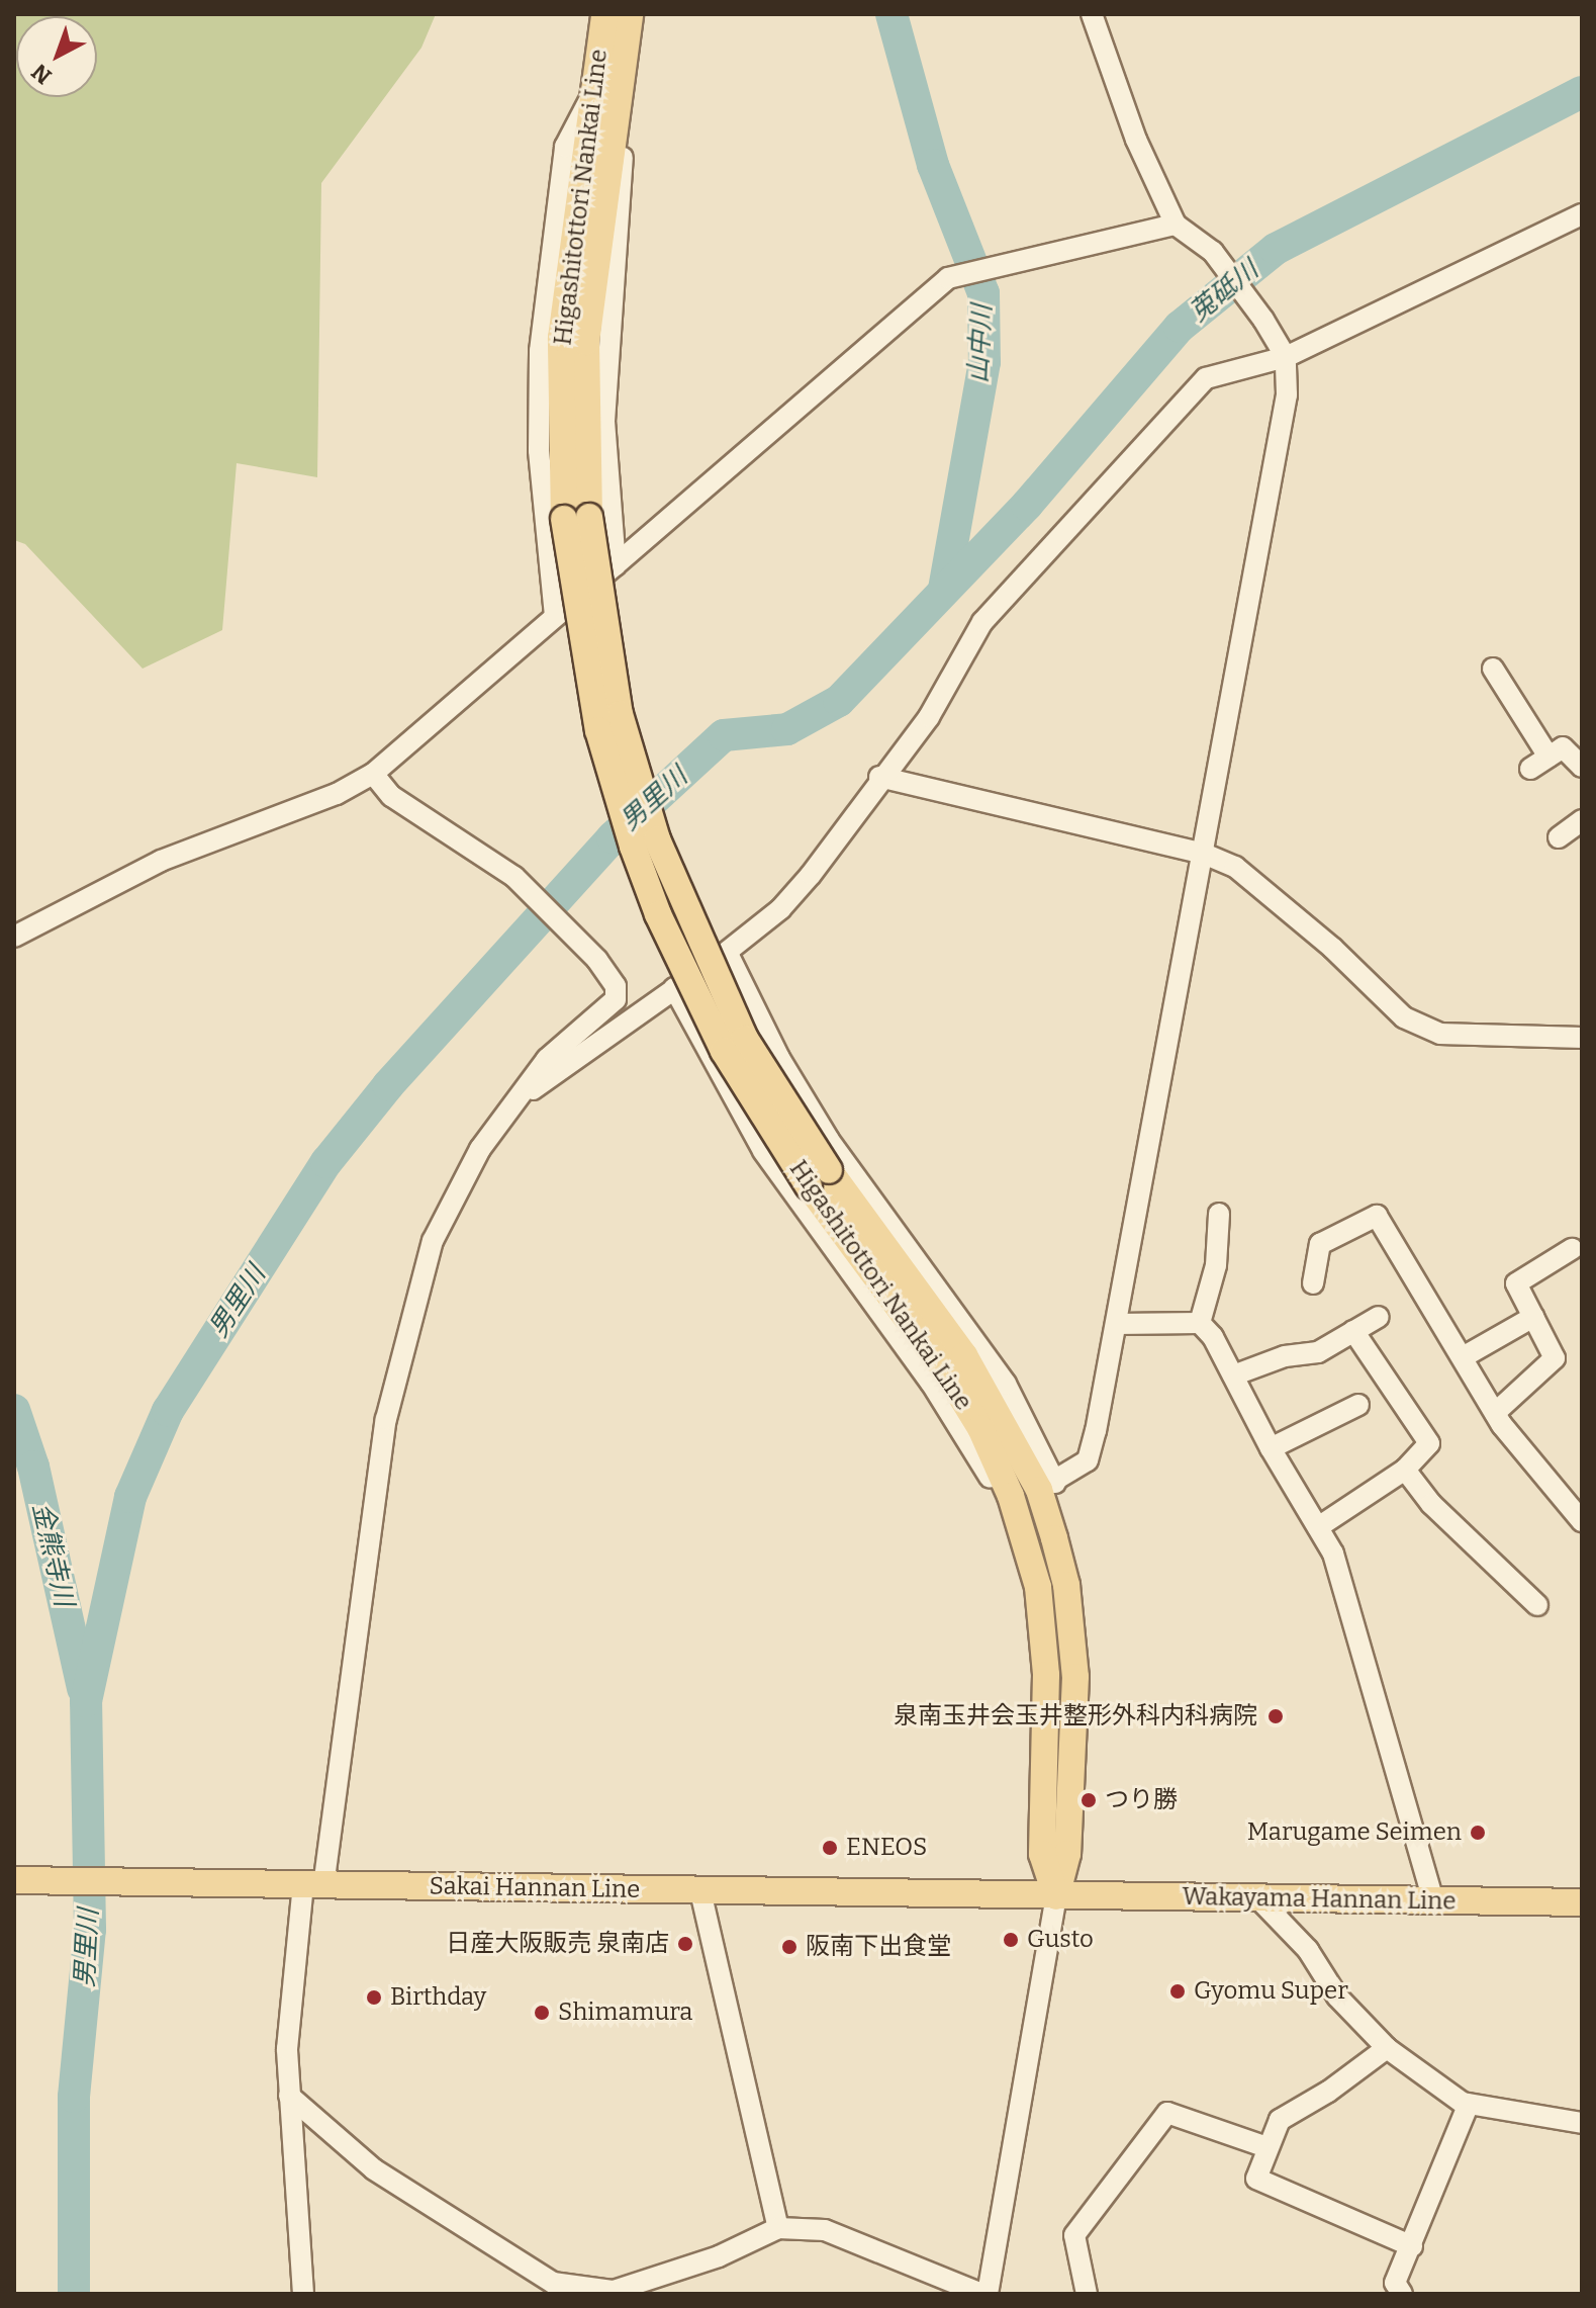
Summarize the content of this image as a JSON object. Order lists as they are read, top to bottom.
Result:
{
  "streets": {
    "main road": ["Higashitottori Nankai Line", "Sakai Hannan Line", "Wakayama Hannan Line"]
  },
  "crossings": [
    ["Higashitottori Nankai Line", "Sakai Hannan Line"],
    ["Higashitottori Nankai Line", "Wakayama Hannan Line"],
    ["Sakai Hannan Line", "Wakayama Hannan Line"]
  ],
  "water": [
    "莵砥川",
    "山中川",
    "男里川",
    "金熊寺川"
  ],
  "places": [
    "泉南玉井会玉井整形外科内科病院",
    "つり勝",
    "Marugame Seimen",
    "ENEOS",
    "Gusto",
    "日産大阪販売 泉南店",
    "阪南下出食堂",
    "Gyomu Super",
    "Birthday",
    "Shimamura"
  ],
  "north": "bottom left"
}
